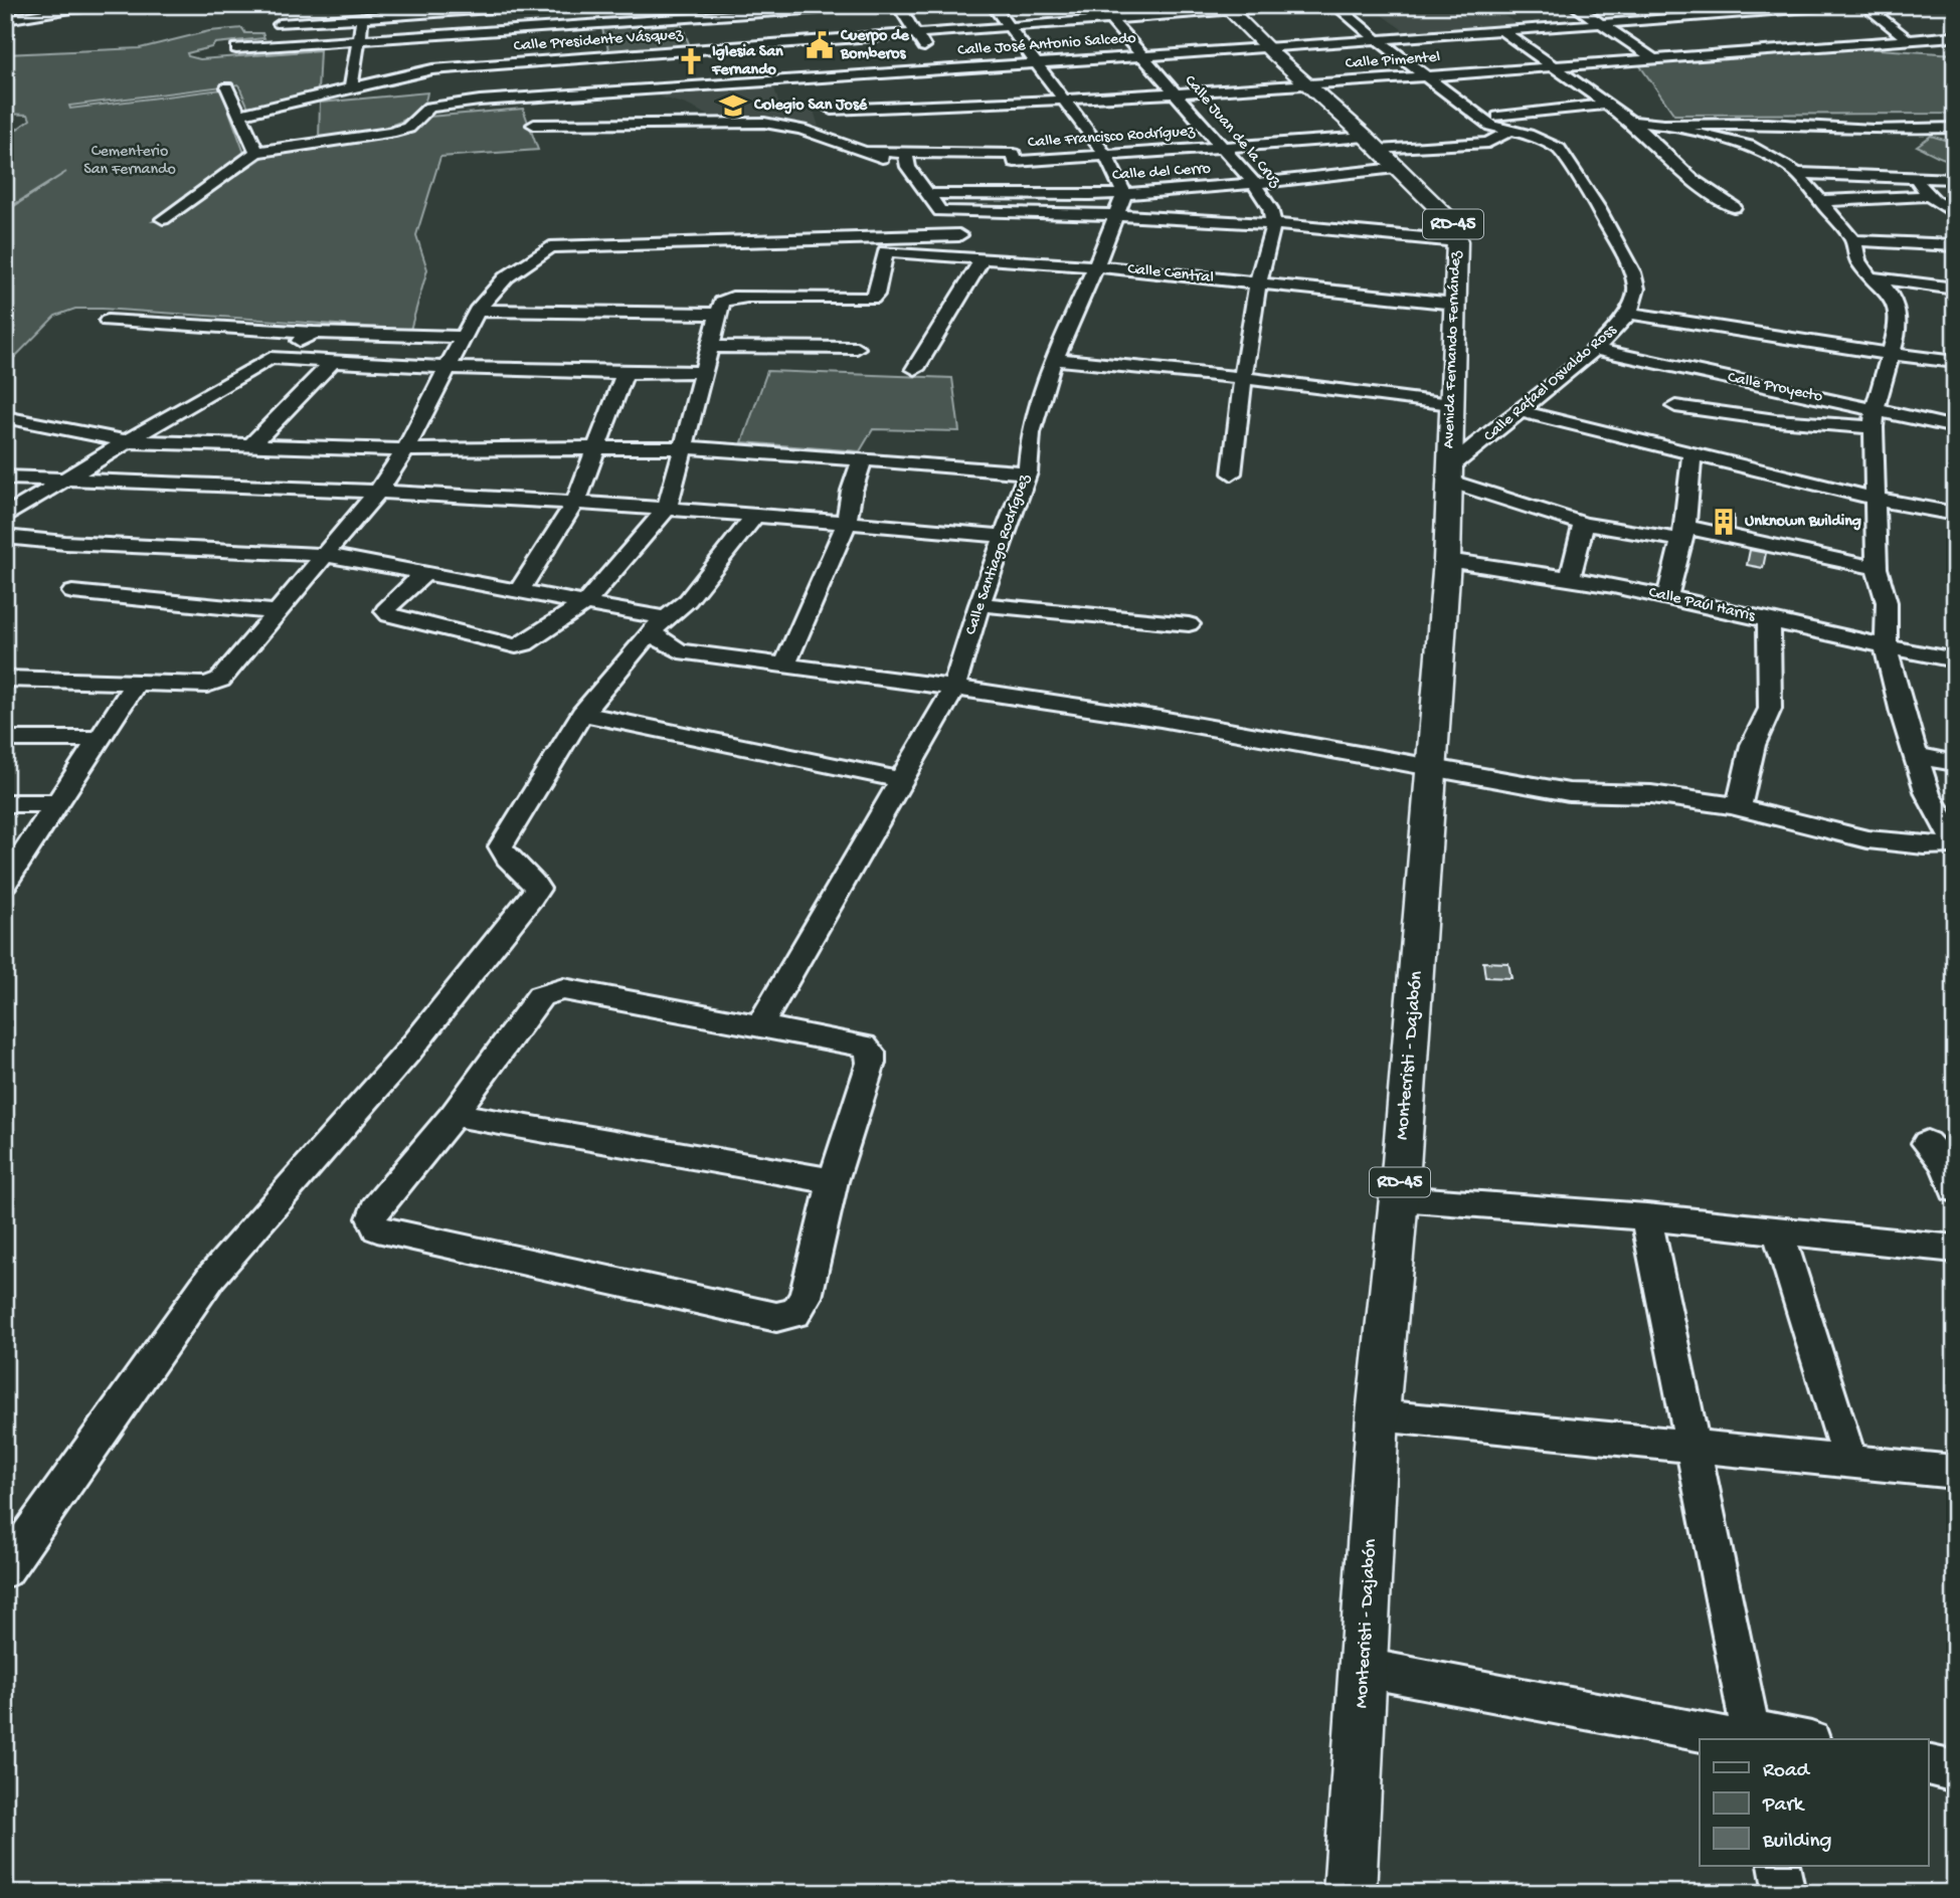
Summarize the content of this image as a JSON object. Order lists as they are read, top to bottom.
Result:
{
  "streets": {
    "main road": ["RD-45", "Avenida Fernando Fernández", "Montecristi - Dajabón"],
    "street": [
      "Calle Presidente Vásquez",
      "Calle José Antonio Salcedo",
      "Calle Pimentel",
      "Calle Juan de la Cruz",
      "Calle Francisco Rodríguez",
      "Calle del Cerro",
      "Calle Central",
      "Calle Rafael Osvaldo Ross",
      "Calle Proyecto",
      "Calle Santiago Rodríguez",
      "Calle Paúl Harris"
    ]
  },
  "crossings": [
    ["Calle Presidente Vásquez", "Calle José Antonio Salcedo"],
    ["Calle Presidente Vásquez", "Calle Pimentel"],
    ["Calle Presidente Vásquez", "Calle Juan de la Cruz"],
    ["Calle Presidente Vásquez", "Avenida Fernando Fernández"],
    ["Calle José Antonio Salcedo", "Calle Pimentel"],
    ["Calle José Antonio Salcedo", "Calle Juan de la Cruz"],
    ["Calle José Antonio Salcedo", "Avenida Fernando Fernández"],
    ["Calle Pimentel", "Calle Juan de la Cruz"],
    ["Calle Pimentel", "Avenida Fernando Fernández"],
    ["Calle Juan de la Cruz", "Calle Francisco Rodríguez"],
    ["Calle Juan de la Cruz", "Calle del Cerro"],
    ["Calle Francisco Rodríguez", "Avenida Fernando Fernández"],
    ["Calle Francisco Rodríguez", "Calle Rafael Osvaldo Ross"],
    ["Calle del Cerro", "Avenida Fernando Fernández"],
    ["Calle del Cerro", "Calle Santiago Rodríguez"],
    ["Calle Central", "Avenida Fernando Fernández"],
    ["Calle Central", "Calle Santiago Rodríguez"],
    ["Avenida Fernando Fernández", "Calle Rafael Osvaldo Ross"],
    ["Avenida Fernando Fernández", "Montecristi - Dajabón"],
    ["Calle Rafael Osvaldo Ross", "Calle Proyecto"],
    ["Calle Rafael Osvaldo Ross", "Montecristi - Dajabón"],
    ["Calle Paúl Harris", "Montecristi - Dajabón"]
  ],
  "parks": ["Cementerio San Fernando"],
  "places": {
    "public building": ["Cuerpo de Bomberos"],
    "church": ["Iglesia San Fernando"],
    "school or university": ["Colegio San José"],
    "building": ["Unknown Building"]
  },
  "legend": ["Road", "Park", "Building"]
}
